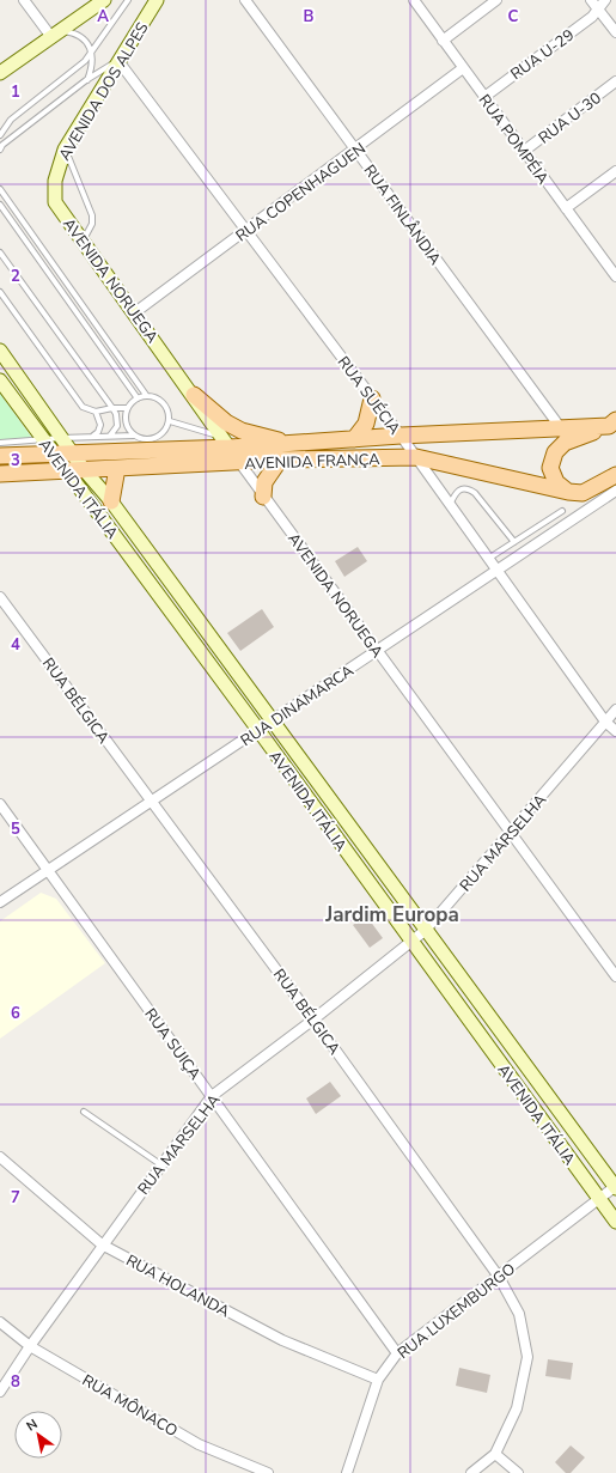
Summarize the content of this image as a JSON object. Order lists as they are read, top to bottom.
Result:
{
  "streets": {
    "main road": [
      "AVENIDA DOS ALPES",
      "AVENIDA NORUEGA",
      "AVENIDA FRANÇA",
      "AVENIDA ITÁLIA"
    ],
    "street": [
      "RUA U-29",
      "RUA U-30",
      "RUA POMPÉIA",
      "RUA COPENHAGUEN",
      "RUA FINLÂNDIA",
      "RUA SUÉCIA",
      "RUA BÉLGICA",
      "RUA DINAMARCA",
      "RUA MARSELHA",
      "RUA SUIÇA",
      "RUA HOLANDA",
      "RUA LUXEMBURGO",
      "RUA MÔNACO"
    ]
  },
  "crossings": [
    ["RUA U-29", "RUA POMPÉIA"],
    ["AVENIDA DOS ALPES", "AVENIDA NORUEGA"],
    ["AVENIDA DOS ALPES", "RUA SUÉCIA"],
    ["RUA U-30", "RUA POMPÉIA"],
    ["RUA POMPÉIA", "RUA COPENHAGUEN"],
    ["RUA COPENHAGUEN", "RUA FINLÂNDIA"],
    ["RUA COPENHAGUEN", "AVENIDA NORUEGA"],
    ["RUA COPENHAGUEN", "RUA SUÉCIA"],
    ["RUA FINLÂNDIA", "AVENIDA FRANÇA"],
    ["AVENIDA NORUEGA", "AVENIDA FRANÇA"],
    ["AVENIDA NORUEGA", "RUA DINAMARCA"],
    ["AVENIDA NORUEGA", "RUA MARSELHA"],
    ["RUA SUÉCIA", "AVENIDA FRANÇA"],
    ["RUA SUÉCIA", "RUA DINAMARCA"],
    ["RUA SUÉCIA", "RUA MARSELHA"],
    ["AVENIDA FRANÇA", "AVENIDA ITÁLIA"],
    ["AVENIDA ITÁLIA", "RUA DINAMARCA"],
    ["AVENIDA ITÁLIA", "RUA MARSELHA"],
    ["AVENIDA ITÁLIA", "RUA LUXEMBURGO"],
    ["RUA BÉLGICA", "RUA DINAMARCA"],
    ["RUA BÉLGICA", "RUA MARSELHA"],
    ["RUA BÉLGICA", "RUA LUXEMBURGO"],
    ["RUA DINAMARCA", "RUA SUIÇA"],
    ["RUA MARSELHA", "RUA SUIÇA"],
    ["RUA MARSELHA", "RUA HOLANDA"],
    ["RUA MARSELHA", "RUA MÔNACO"],
    ["RUA SUIÇA", "RUA LUXEMBURGO"],
    ["RUA HOLANDA", "RUA LUXEMBURGO"]
  ],
  "districts": ["Jardim Europa"],
  "north": "top left",
  "grid": {
    "columns": ["A", "B", "C"],
    "rows": [
      "1",
      "2",
      "3",
      "4",
      "5",
      "6",
      "7",
      "8"
    ]
  }
}
